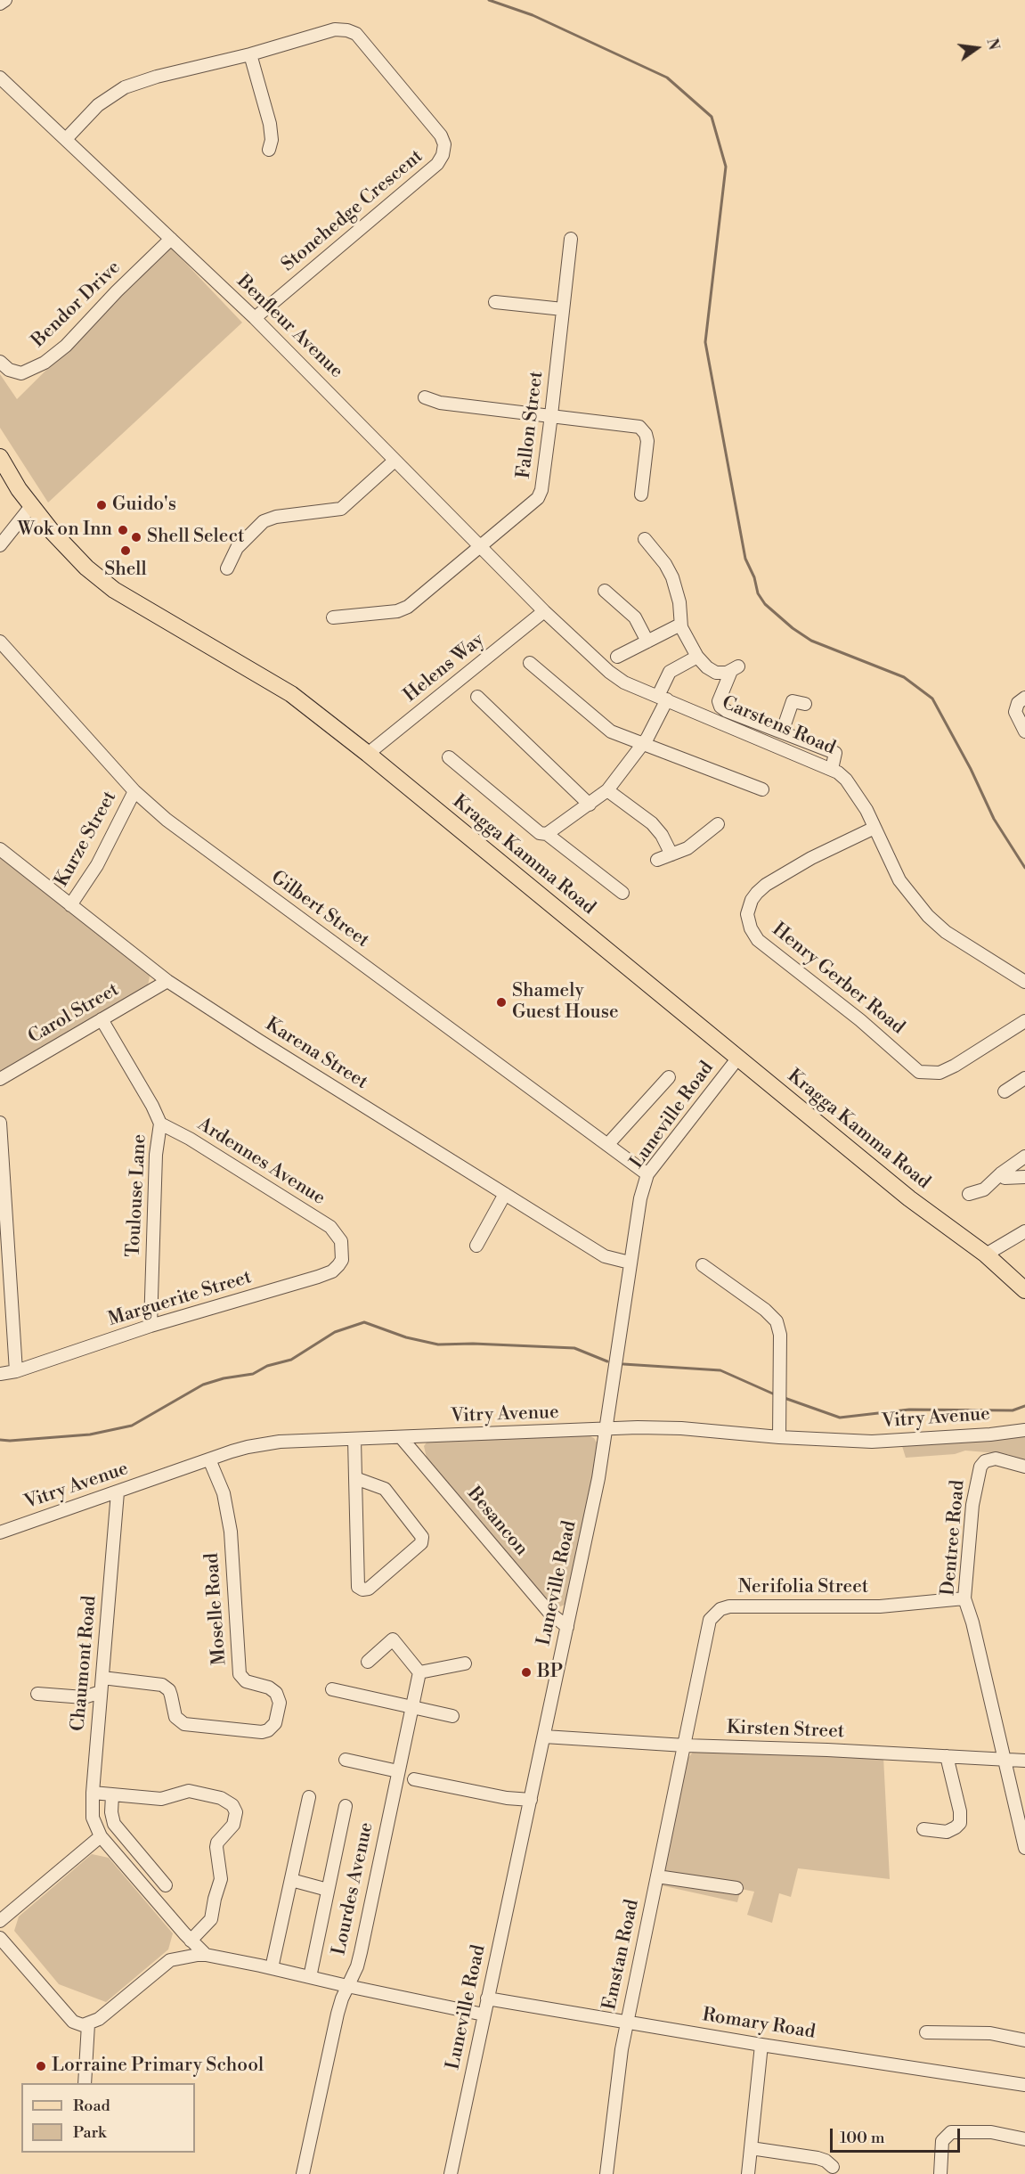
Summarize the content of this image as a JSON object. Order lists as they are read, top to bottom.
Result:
{
  "streets": {
    "main road": ["Kragga Kamma Road"],
    "street": [
      "Stonehedge Crescent",
      "Bendor Drive",
      "Benfleur Avenue",
      "Fallon Street",
      "Helens Way",
      "Carstens Road",
      "Kurze Street",
      "Gilbert Street",
      "Henry Gerber Road",
      "Carol Street",
      "Karena Street",
      "Luneville Road",
      "Ardennes Avenue",
      "Toulouse Lane",
      "Marguerite Street",
      "Vitry Avenue",
      "Besancon",
      "Dentree Road",
      "Nerifolia Street",
      "Moselle Road",
      "Chaumont Road",
      "Kirsten Street",
      "Lourdes Avenue",
      "Emstan Road",
      "Romary Road"
    ]
  },
  "crossings": [
    ["Stonehedge Crescent", "Benfleur Avenue"],
    ["Bendor Drive", "Benfleur Avenue"],
    ["Benfleur Avenue", "Fallon Street"],
    ["Benfleur Avenue", "Helens Way"],
    ["Benfleur Avenue", "Carstens Road"],
    ["Helens Way", "Carstens Road"],
    ["Helens Way", "Kragga Kamma Road"],
    ["Carstens Road", "Henry Gerber Road"],
    ["Kurze Street", "Gilbert Street"],
    ["Kurze Street", "Karena Street"],
    ["Kragga Kamma Road", "Luneville Road"],
    ["Gilbert Street", "Luneville Road"],
    ["Carol Street", "Karena Street"],
    ["Carol Street", "Toulouse Lane"],
    ["Karena Street", "Luneville Road"],
    ["Luneville Road", "Vitry Avenue"],
    ["Luneville Road", "Besancon"],
    ["Luneville Road", "Kirsten Street"],
    ["Luneville Road", "Romary Road"],
    ["Ardennes Avenue", "Toulouse Lane"],
    ["Ardennes Avenue", "Marguerite Street"],
    ["Toulouse Lane", "Marguerite Street"],
    ["Vitry Avenue", "Besancon"],
    ["Vitry Avenue", "Moselle Road"],
    ["Vitry Avenue", "Chaumont Road"],
    ["Dentree Road", "Nerifolia Street"],
    ["Dentree Road", "Kirsten Street"],
    ["Nerifolia Street", "Kirsten Street"],
    ["Nerifolia Street", "Emstan Road"],
    ["Moselle Road", "Chaumont Road"],
    ["Kirsten Street", "Emstan Road"],
    ["Emstan Road", "Romary Road"]
  ],
  "places": [
    "Guido's",
    "Wok on Inn",
    "Shell Select",
    "Shell",
    "Shamely Guest House",
    "BP",
    "Lorraine Primary School"
  ],
  "legend": ["Road", "Park"],
  "scale_bar": "100 m",
  "north": "right"
}
